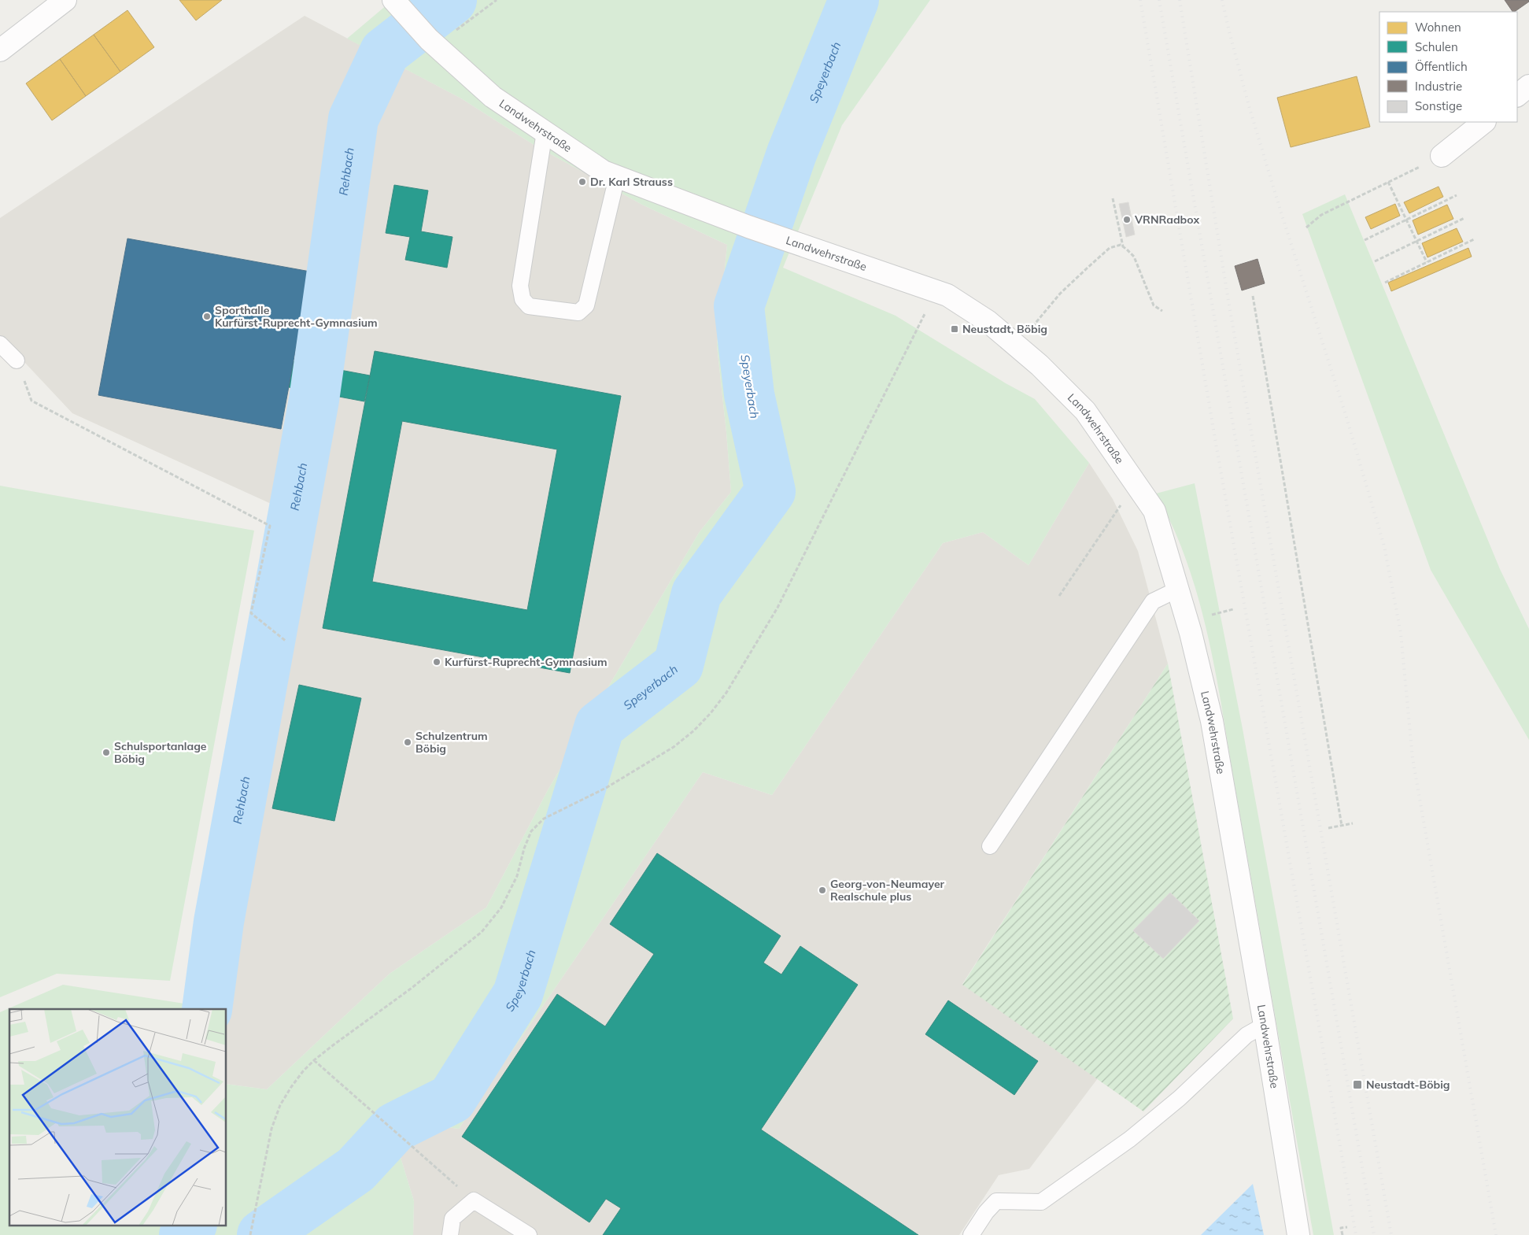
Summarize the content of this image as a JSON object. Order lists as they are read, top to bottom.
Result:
{
  "streets": {
    "street": ["Landwehrstraße"]
  },
  "water": ["Speyerbach", "Rehbach"],
  "places": {
    "other": [
      "Dr. Karl Strauss",
      "VRNRadbox",
      "Sporthalle Kurfürst-Ruprecht-Gymnasium",
      "Kurfürst-Ruprecht-Gymnasium",
      "Schulzentrum Böbig",
      "Schulsportanlage Böbig",
      "Georg-von-Neumayer Realschule plus"
    ],
    "transit": ["Neustadt, Böbig", "Neustadt-Böbig"]
  },
  "legend": [
    "Wohnen",
    "Schulen",
    "Öffentlich",
    "Industrie",
    "Sonstige"
  ]
}
